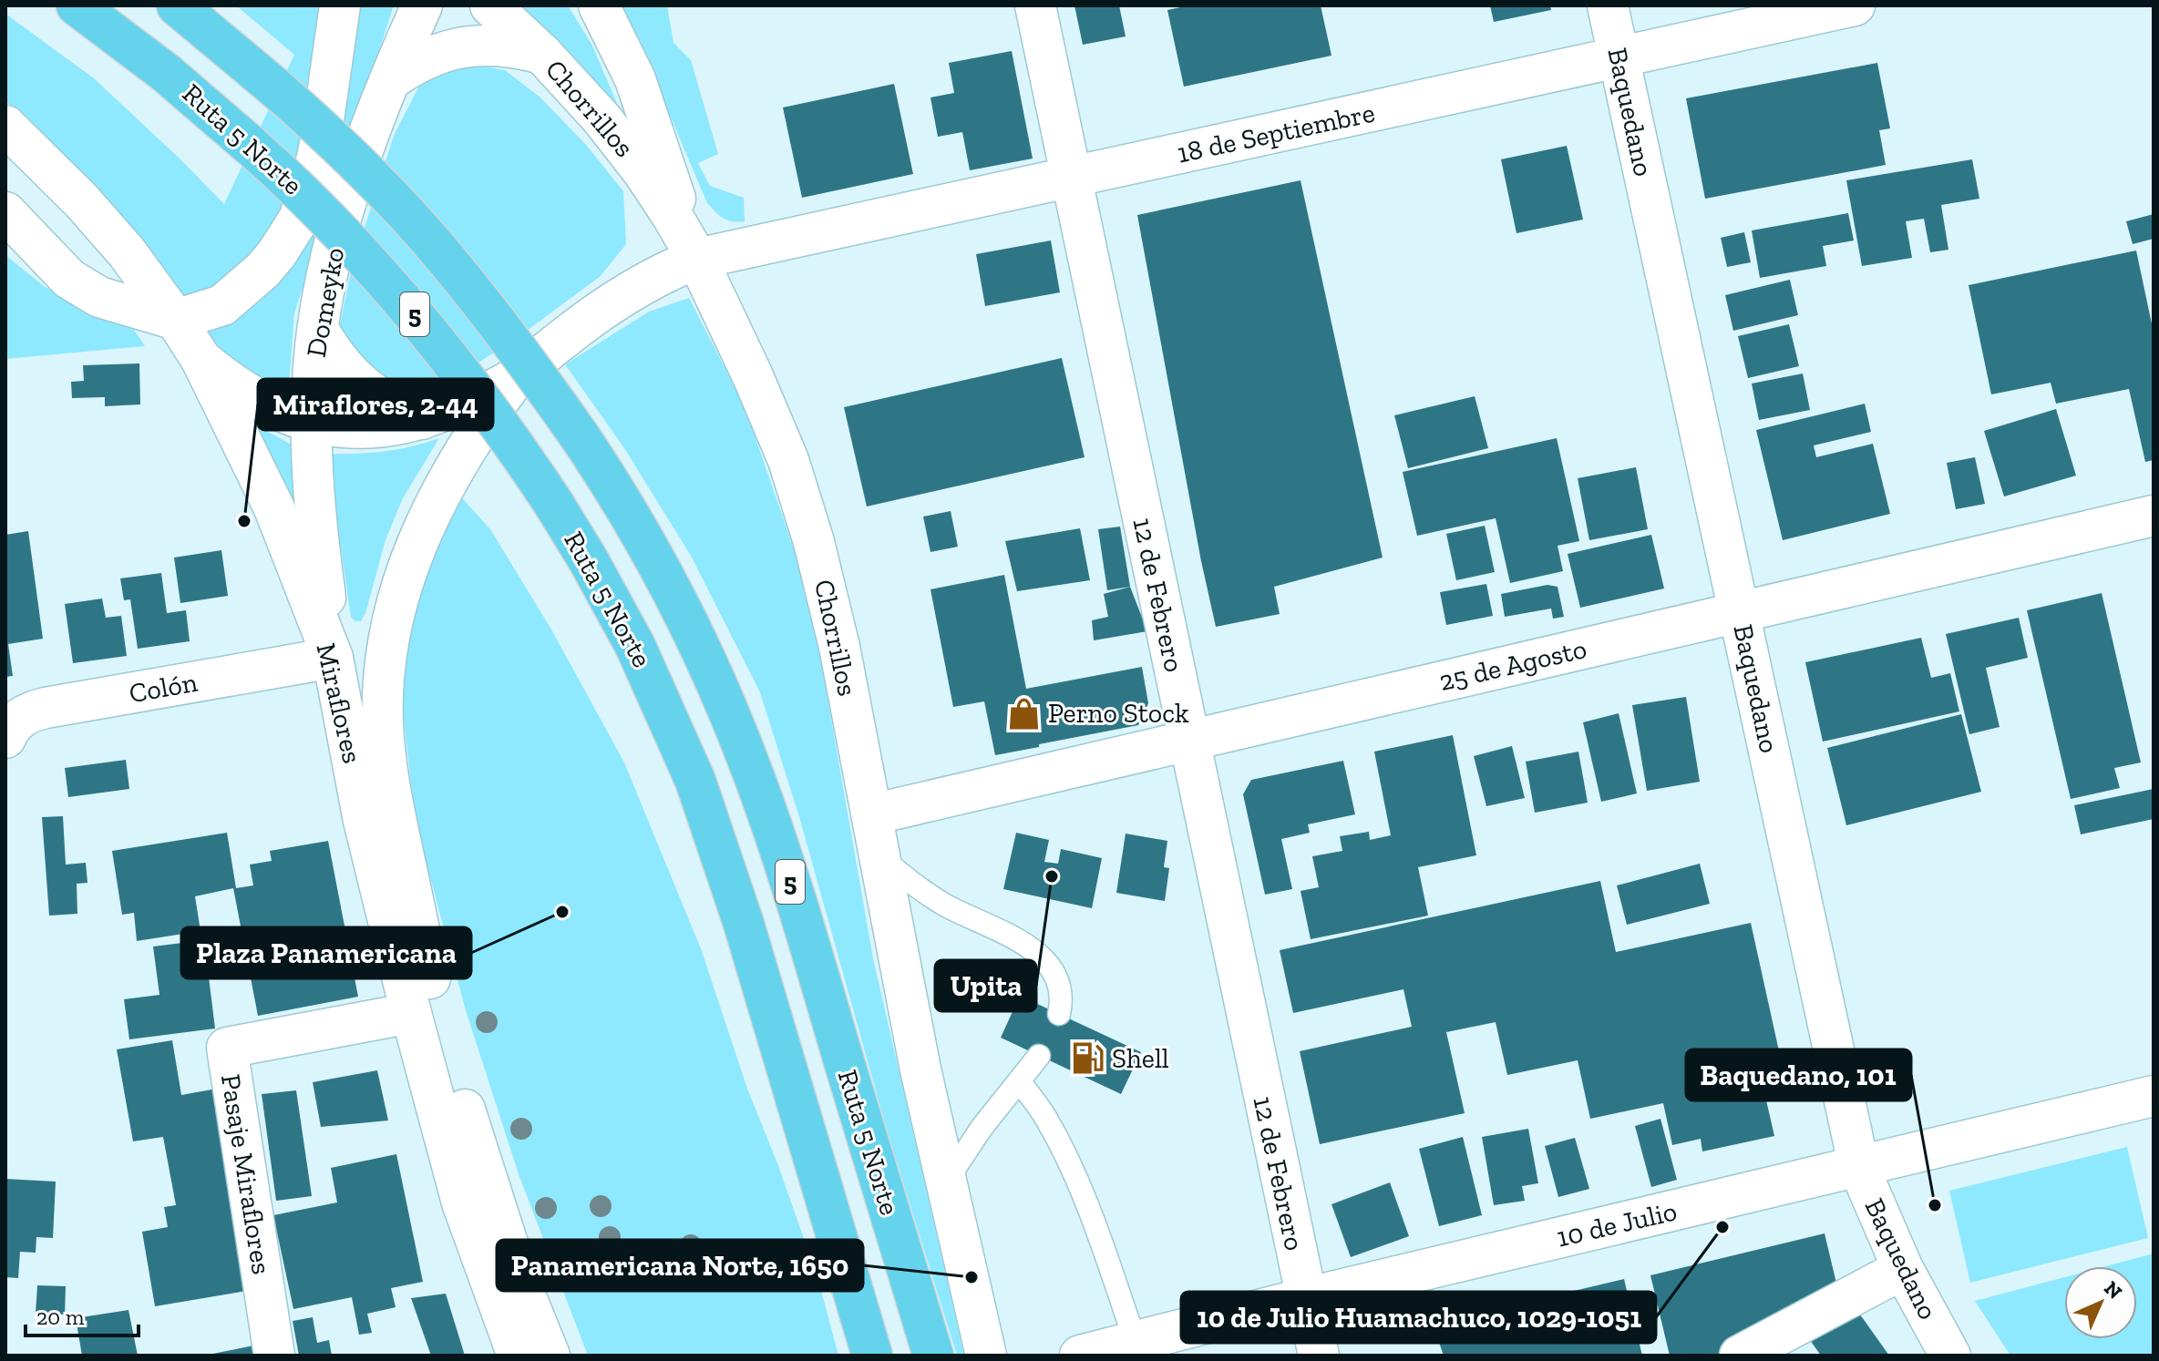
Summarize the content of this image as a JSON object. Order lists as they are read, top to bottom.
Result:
{
  "streets": {
    "highway": ["Ruta 5 Norte", "5"],
    "street": [
      "Chorrillos",
      "Baquedano",
      "18 de Septiembre",
      "Domeyko",
      "12 de Febrero",
      "25 de Agosto",
      "Colón",
      "Miraflores",
      "Pasaje Miraflores",
      "10 de Julio"
    ]
  },
  "crossings": [
    ["Chorrillos", "18 de Septiembre"],
    ["Chorrillos", "25 de Agosto"],
    ["Baquedano", "18 de Septiembre"],
    ["Baquedano", "25 de Agosto"],
    ["Baquedano", "10 de Julio"],
    ["18 de Septiembre", "12 de Febrero"],
    ["Domeyko", "Colón"],
    ["Domeyko", "Miraflores"],
    ["12 de Febrero", "25 de Agosto"],
    ["12 de Febrero", "10 de Julio"],
    ["Colón", "Miraflores"],
    ["Miraflores", "Pasaje Miraflores"]
  ],
  "places": {
    "other": [
      "Miraflores, 2-44",
      "Upita",
      "Plaza Panamericana",
      "Baquedano, 101",
      "10 de Julio Huamachuco, 1029-1051",
      "Panamericana Norte, 1650"
    ],
    "shop": ["Perno Stock"],
    "fuel station": ["Shell"]
  },
  "scale_bar": "20 m",
  "north": "top right"
}
